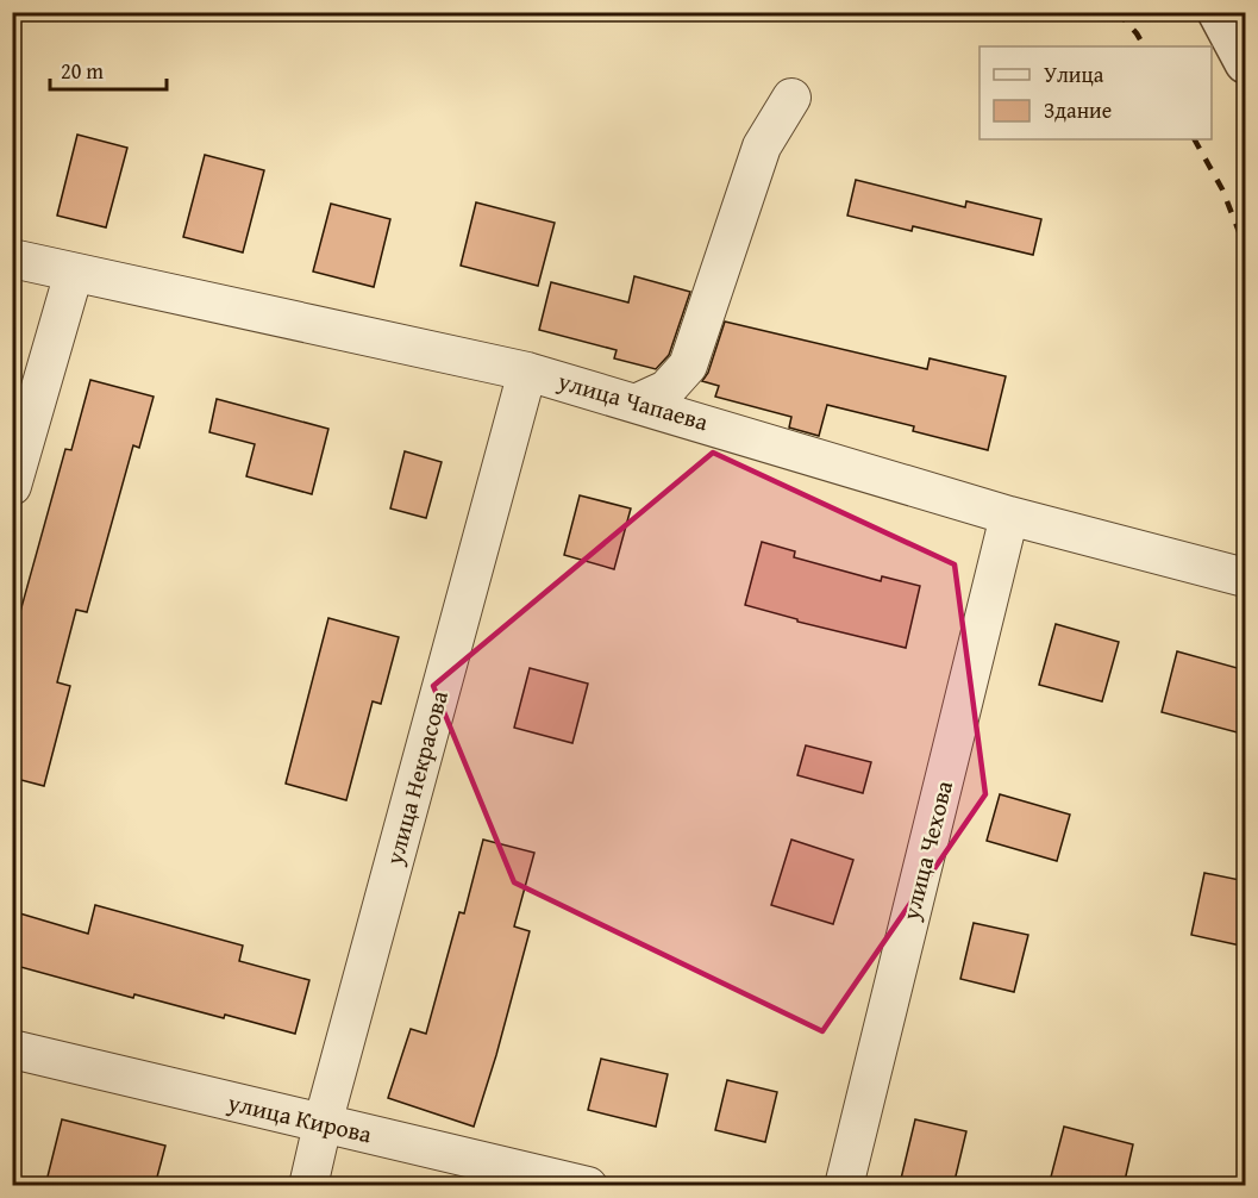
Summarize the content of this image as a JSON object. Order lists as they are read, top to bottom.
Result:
{
  "streets": {
    "street": [
      "улица Чапаева",
      "улица Некрасова",
      "улица Чехова",
      "улица Кирова"
    ]
  },
  "crossings": [
    ["улица Чапаева", "улица Некрасова"],
    ["улица Чапаева", "улица Чехова"],
    ["улица Некрасова", "улица Кирова"]
  ],
  "legend": ["Улица", "Здание"],
  "scale_bar": "20 m"
}
